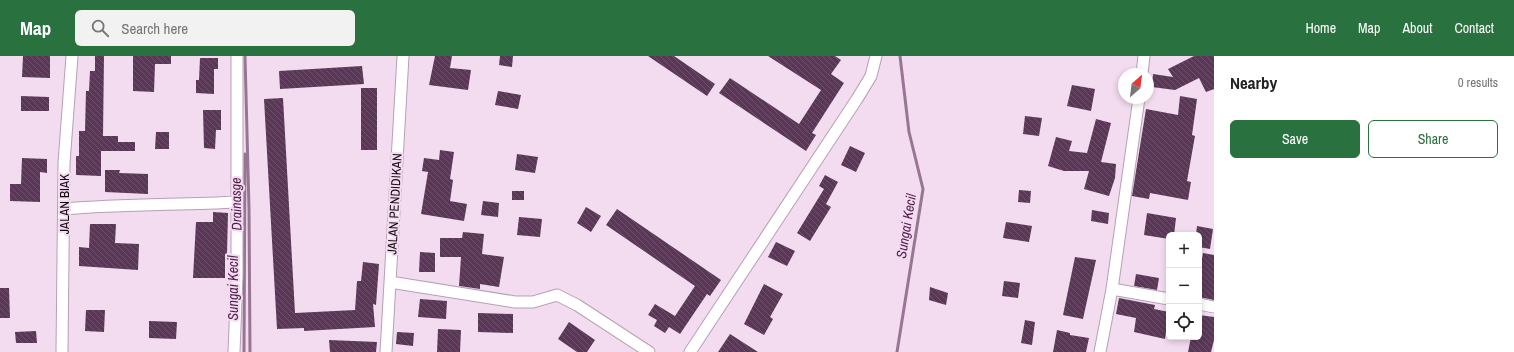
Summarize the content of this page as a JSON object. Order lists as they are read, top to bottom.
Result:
{
  "streets": {
    "street": ["JALAN BIAK", "JALAN PENDIDIKAN"]
  },
  "water": ["Drainasge", "Sungai Kecil"],
  "north": "top right",
  "page": {
    "header": "Map",
    "search": "Search here",
    "nav": [
      "Home",
      "Map",
      "About",
      "Contact"
    ],
    "heading": ["Nearby", "0 results"],
    "buttons": ["Save", "Share"],
    "map_buttons": ["+", "−"]
  }
}
